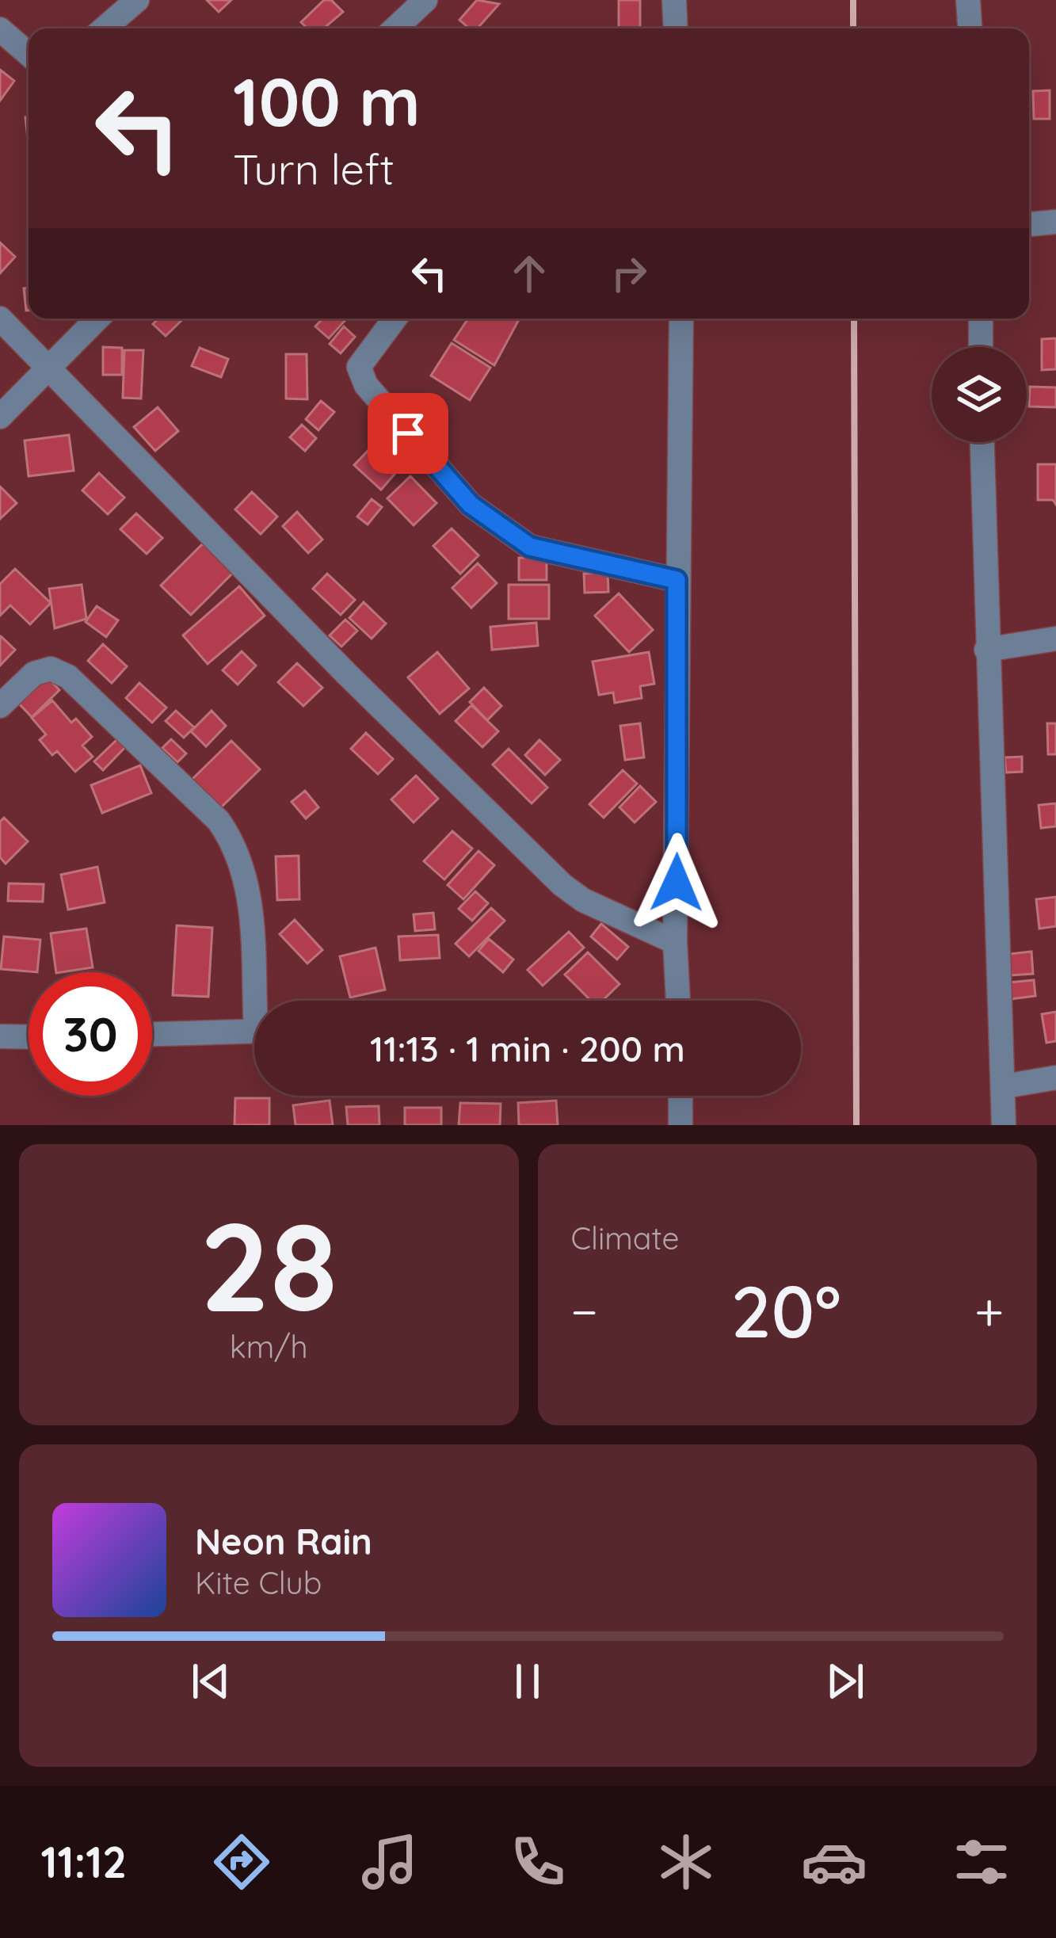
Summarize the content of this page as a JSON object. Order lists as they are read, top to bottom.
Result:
{
  "page": {
    "turn": ["100 m", "Turn left"],
    "limit": "30",
    "trip": "11:13 · 1 min · 200 m",
    "tile": [
      ["28", "km/h"],
      "Climate"
    ],
    "heat": ["−", "20°", "+"],
    "song": ["Neon Rain", "Kite Club"],
    "tabs": "11:12"
  }
}
